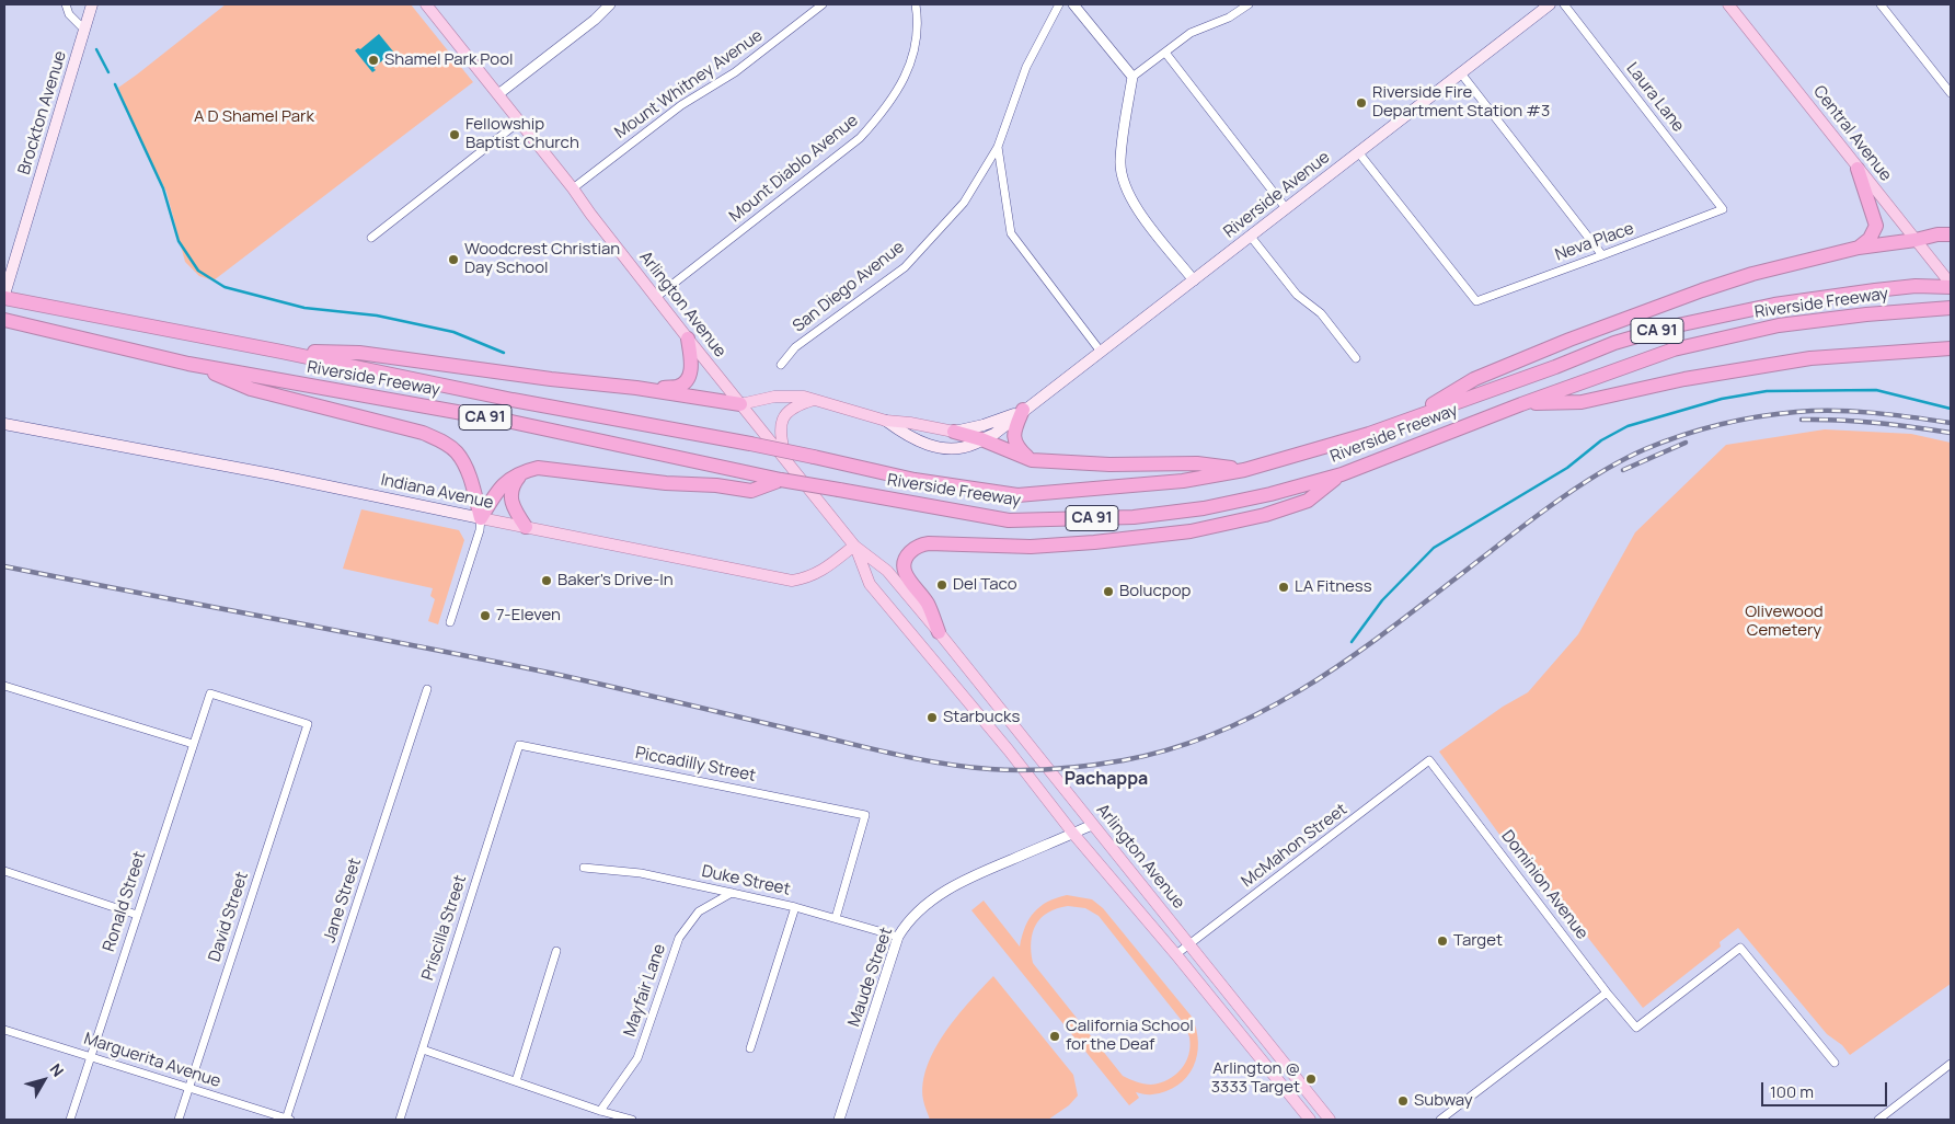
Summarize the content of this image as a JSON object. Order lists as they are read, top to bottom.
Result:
{
  "streets": {
    "highway": ["Riverside Freeway", "CA 91"],
    "main road": [
      "Brockton Avenue",
      "Central Avenue",
      "Riverside Avenue",
      "Arlington Avenue",
      "Indiana Avenue"
    ],
    "street": [
      "Mount Whitney Avenue",
      "Laura Lane",
      "Mount Diablo Avenue",
      "Neva Place",
      "San Diego Avenue",
      "Piccadilly Street",
      "McMahon Street",
      "Duke Street",
      "Dominion Avenue",
      "Jane Street",
      "Ronald Street",
      "David Street",
      "Priscilla Street",
      "Maude Street",
      "Mayfair Lane",
      "Marguerita Avenue"
    ]
  },
  "crossings": [
    ["Mount Whitney Avenue", "Arlington Avenue"],
    ["Laura Lane", "Neva Place"],
    ["Brockton Avenue", "Riverside Freeway"],
    ["Central Avenue", "Riverside Freeway"],
    ["Mount Diablo Avenue", "Arlington Avenue"],
    ["Riverside Avenue", "Neva Place"],
    ["Riverside Avenue", "Arlington Avenue"],
    ["Arlington Avenue", "Indiana Avenue"],
    ["Arlington Avenue", "McMahon Street"],
    ["Arlington Avenue", "Maude Street"],
    ["Piccadilly Street", "Duke Street"],
    ["Piccadilly Street", "Priscilla Street"],
    ["McMahon Street", "Dominion Avenue"],
    ["Duke Street", "Maude Street"],
    ["Duke Street", "Mayfair Lane"],
    ["Jane Street", "Marguerita Avenue"],
    ["Ronald Street", "David Street"],
    ["Ronald Street", "Marguerita Avenue"],
    ["David Street", "Marguerita Avenue"]
  ],
  "districts": ["Pachappa"],
  "parks": ["A D Shamel Park", "Olivewood Cemetery"],
  "places": [
    "Shamel Park Pool",
    "Riverside Fire Department Station #3",
    "Fellowship Baptist Church",
    "Woodcrest Christian Day School",
    "Baker's Drive-In",
    "Del Taco",
    "LA Fitness",
    "Bolucpop",
    "7-Eleven",
    "Starbucks",
    "Target",
    "California School for the Deaf",
    "Arlington @ 3333 Target",
    "Subway"
  ],
  "scale_bar": "100 m",
  "north": "top right"
}
